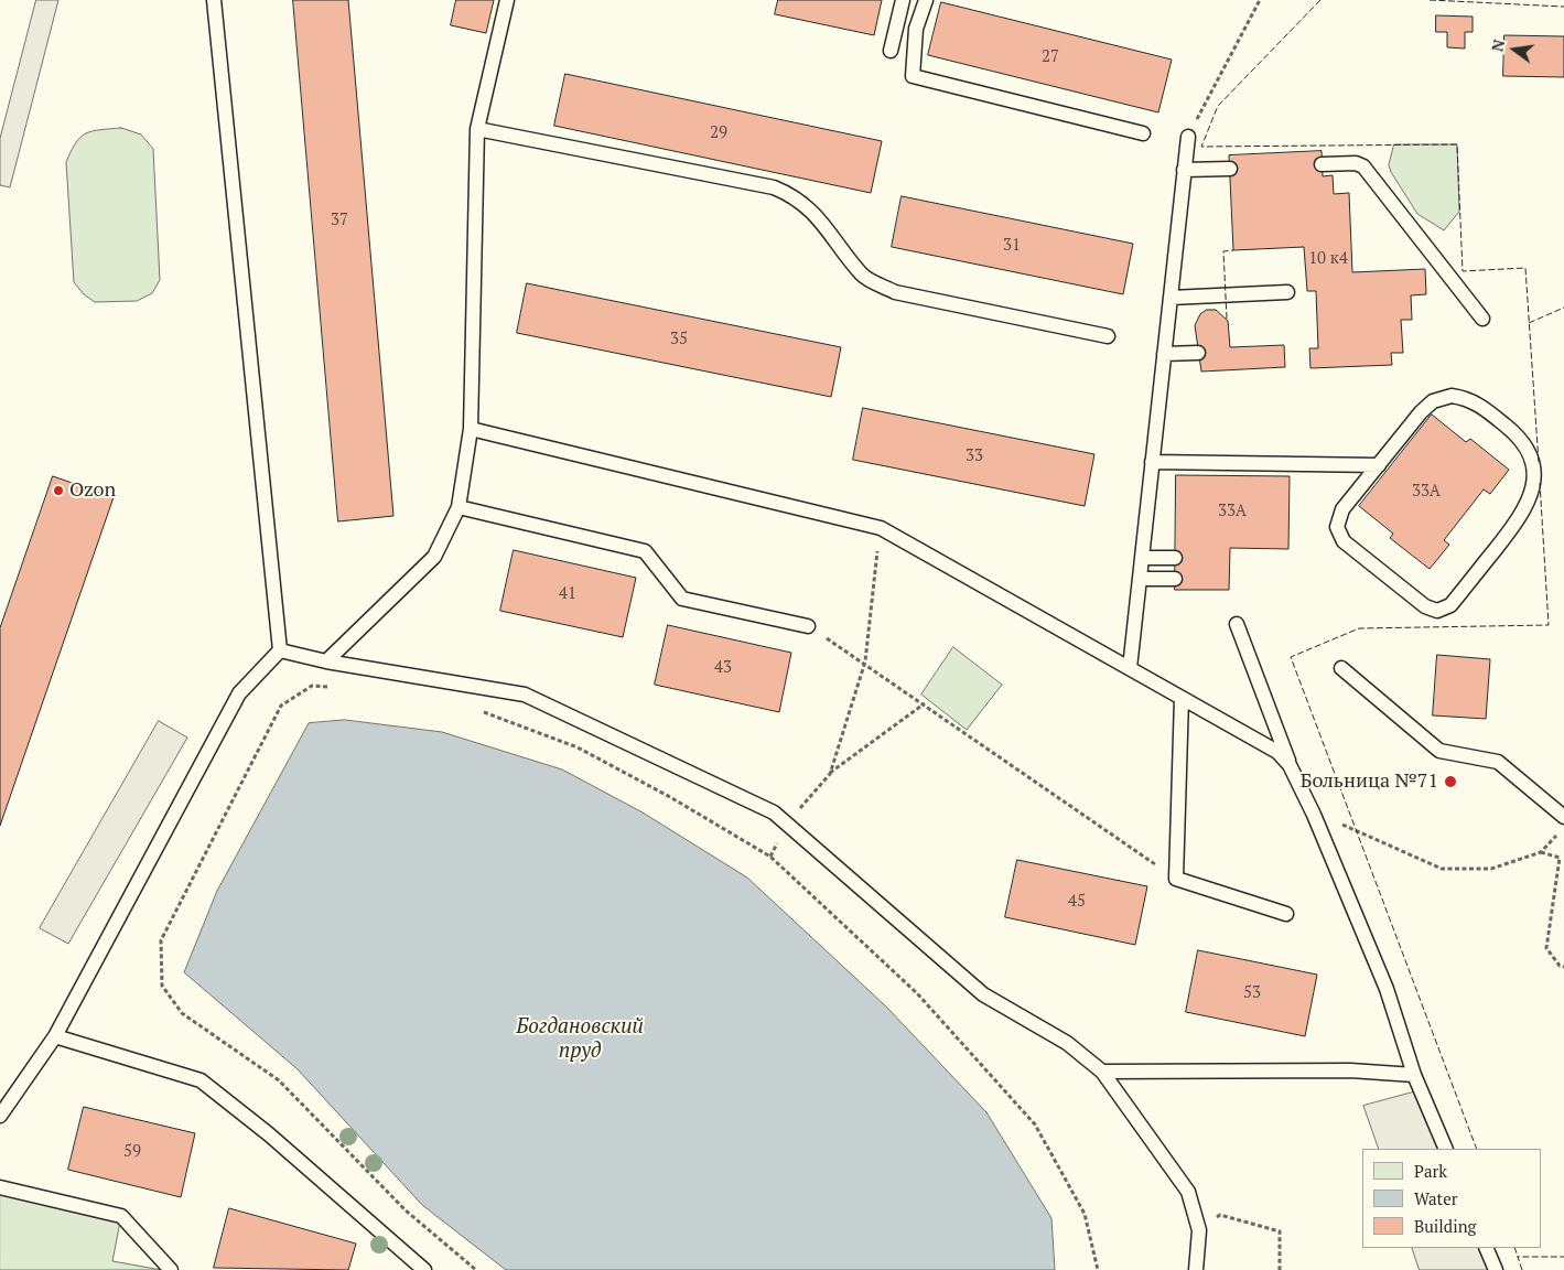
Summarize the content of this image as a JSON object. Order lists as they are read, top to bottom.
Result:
{
  "water": ["Богдановский пруд"],
  "places": ["Ozon", "Больница №71"],
  "house_numbers": [
    "27",
    "29",
    "37",
    "31",
    "10 к4",
    "35",
    "33",
    "33А",
    "33А",
    "41",
    "43",
    "45",
    "53",
    "59"
  ],
  "legend": ["Park", "Water", "Building"],
  "north": "left"
}
